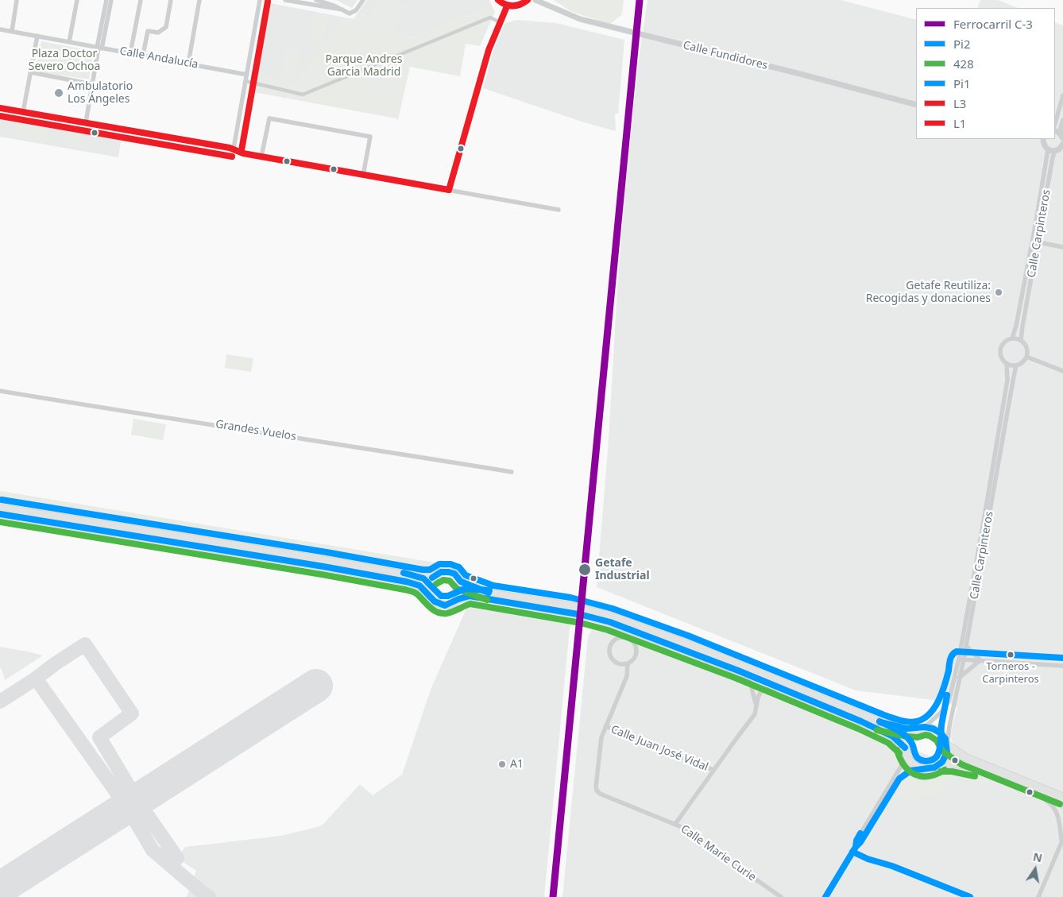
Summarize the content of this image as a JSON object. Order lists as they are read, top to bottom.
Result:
{
  "streets": {
    "street": [
      "Calle Fundidores",
      "Calle Andalucía",
      "Calle Carpinteros",
      "Grandes Vuelos",
      "Calle Juan José Vidal",
      "Calle Marie Curie"
    ]
  },
  "crossings": [
    ["Calle Juan José Vidal", "Calle Marie Curie"]
  ],
  "parks": ["Plaza Doctor Severo Ochoa", "Parque Andres Garcia Madrid"],
  "places": [
    "Ambulatorio Los Ángeles",
    "Getafe Reutiliza: Recogidas y donaciones",
    "Getafe Industrial",
    "Torneros - Carpinteros",
    "A1"
  ],
  "lines": [
    "rail line C-3",
    "transit line L3",
    "transit line L1",
    "transit line Pi1",
    "transit line Pi2",
    "transit line 428"
  ],
  "legend": [
    "Ferrocarril C-3",
    "Pi2",
    "428",
    "Pi1",
    "L3",
    "L1"
  ],
  "north": "top"
}
